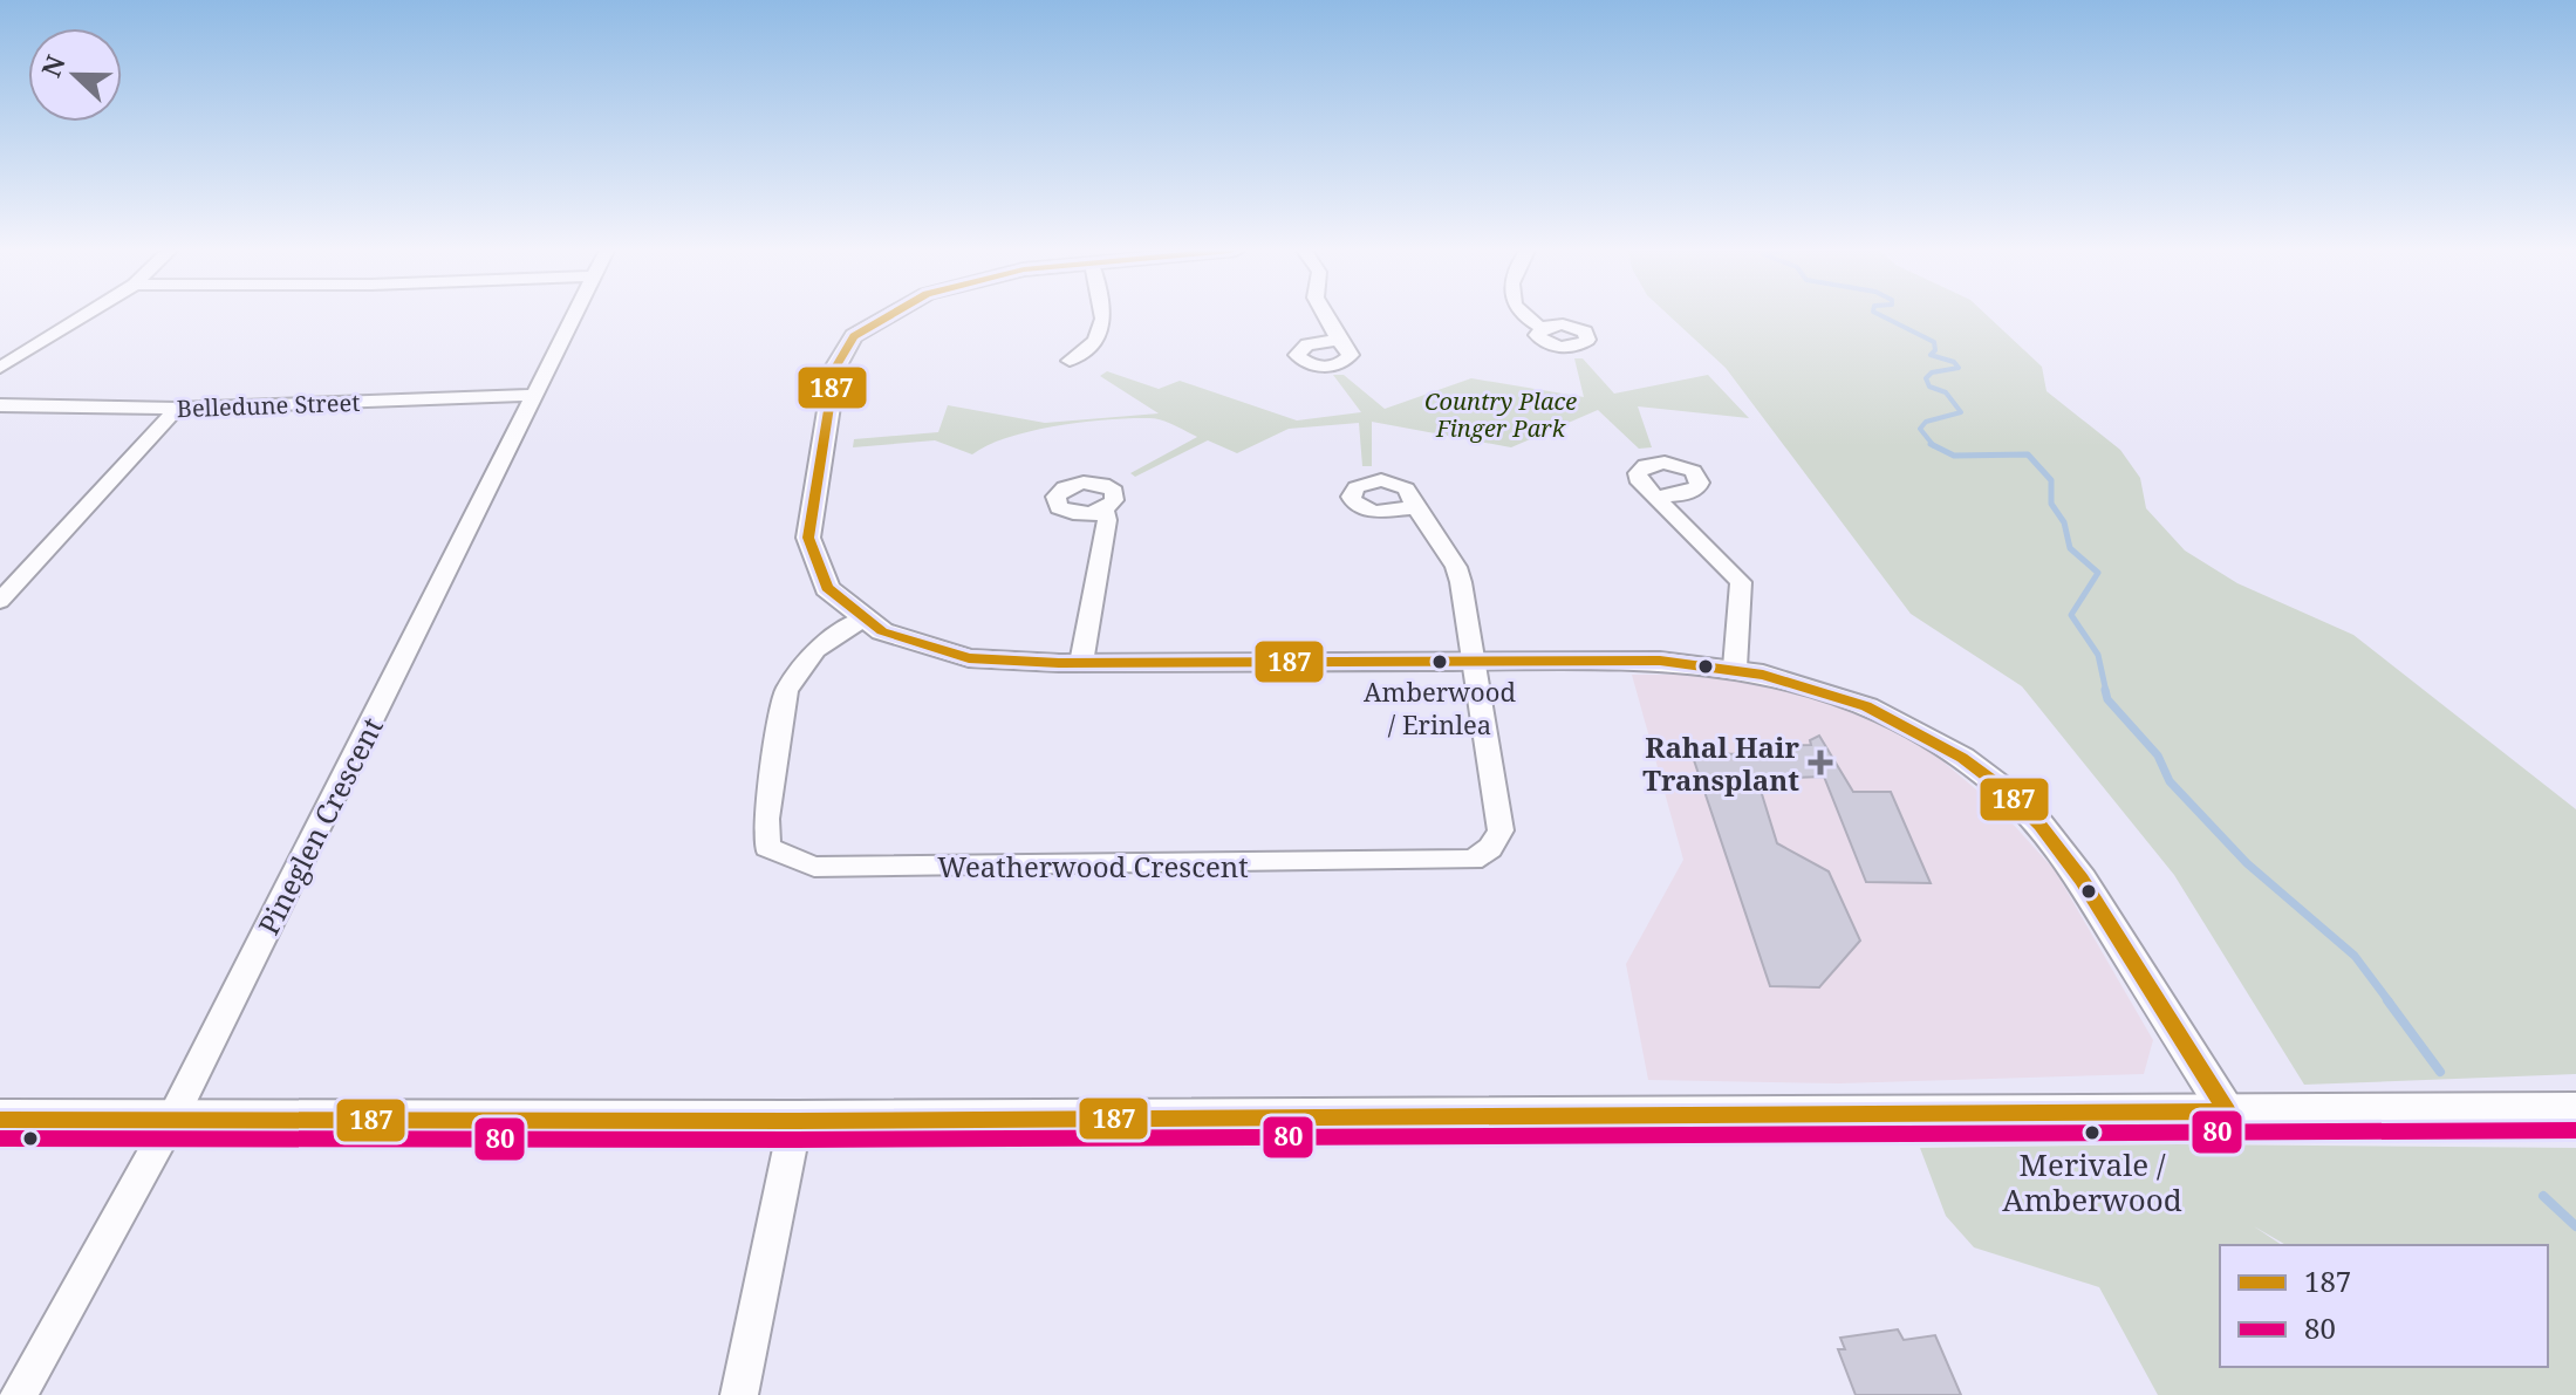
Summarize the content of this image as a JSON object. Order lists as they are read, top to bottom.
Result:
{
  "streets": {
    "street": ["Belledune Street", "Pineglen Crescent", "Weatherwood Crescent"]
  },
  "crossings": [
    ["Belledune Street", "Pineglen Crescent"]
  ],
  "parks": ["Country Place Finger Park"],
  "places": {
    "other": ["Amberwood / Erinlea", "Merivale / Amberwood"],
    "health": ["Rahal Hair Transplant"]
  },
  "lines": ["transit line 187", "transit line 80"],
  "legend": ["187", "80"],
  "north": "left"
}
